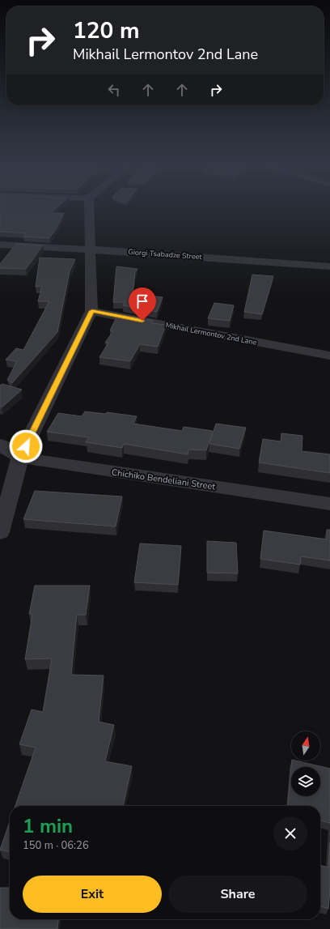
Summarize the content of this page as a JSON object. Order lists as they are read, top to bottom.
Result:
{
  "streets": {
    "street": ["Giorgi Tsabadze Street", "Mikhail Lermontov 2nd Lane", "Chichiko Bendeliani Street"]
  },
  "north": "top",
  "page": {
    "turn": ["120 m", "Mikhail Lermontov 2nd Lane"],
    "heading": ["1 min", "150 m · 06:26"],
    "buttons": ["Exit", "Share"]
  }
}
